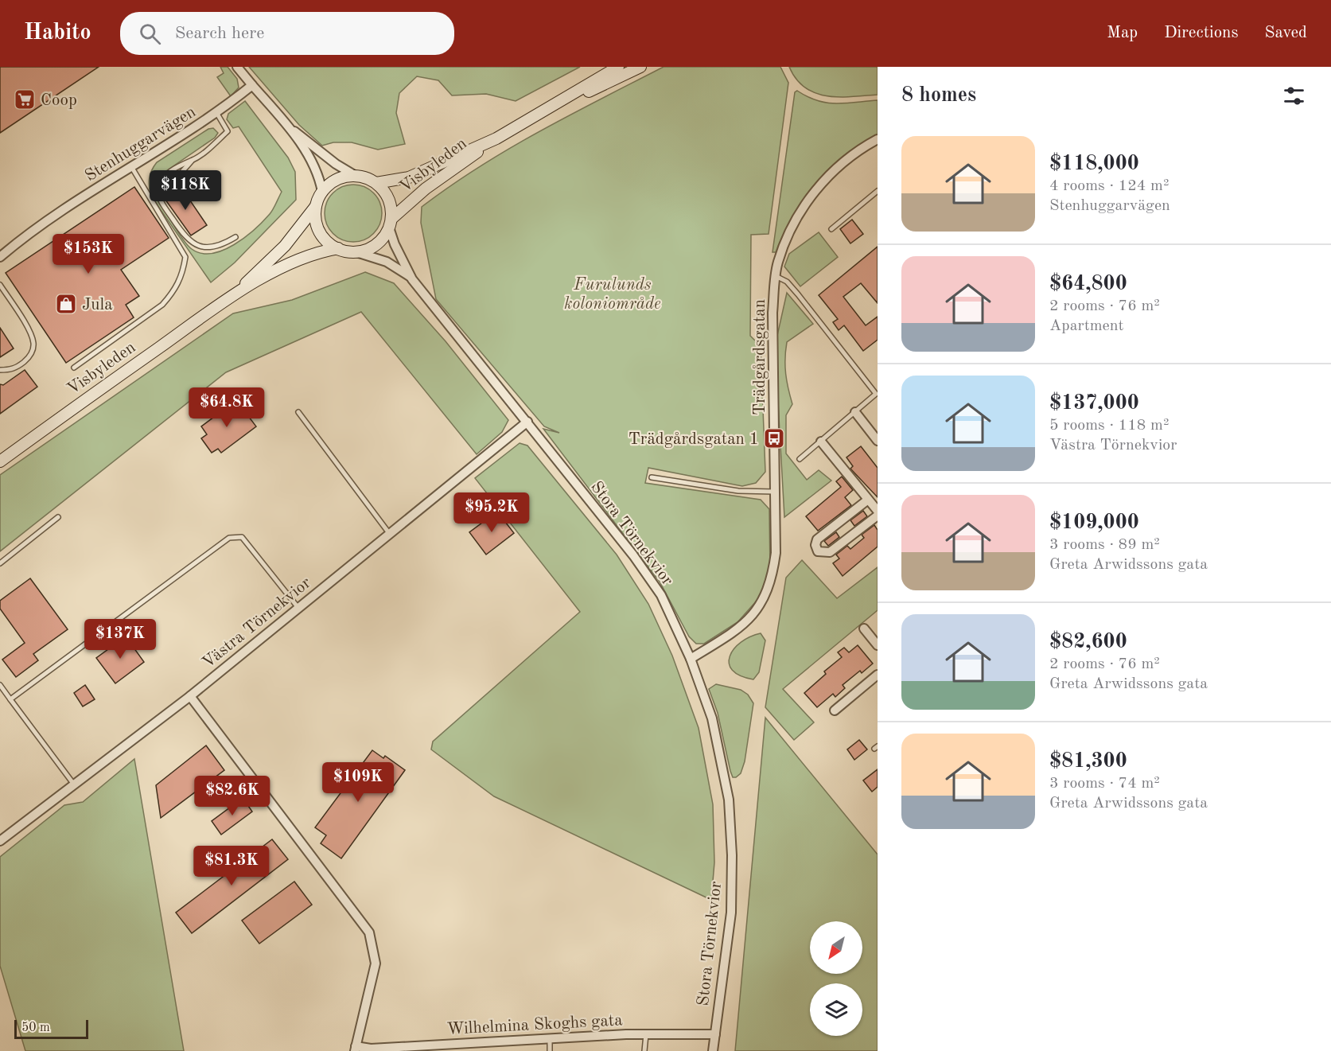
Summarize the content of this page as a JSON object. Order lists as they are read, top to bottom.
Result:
{
  "streets": {
    "main road": ["Visbyleden"],
    "street": [
      "Stenhuggarvägen",
      "Trädgårdsgatan",
      "Stora Törnekvior",
      "Västra Törnekvior",
      "Wilhelmina Skoghs gata"
    ]
  },
  "crossings": [
    ["Trädgårdsgatan", "Stora Törnekvior"],
    ["Stora Törnekvior", "Västra Törnekvior"],
    ["Stora Törnekvior", "Wilhelmina Skoghs gata"]
  ],
  "parks": ["Furulunds koloniområde"],
  "places": {
    "supermarket": ["Coop"],
    "shop": ["Jula"],
    "bus stop": ["Trädgårdsgatan 1"]
  },
  "scale_bar": "50 m",
  "north": "bottom left",
  "page": {
    "header": "Habito",
    "search": "Search here",
    "nav": ["Map", "Directions", "Saved"],
    "heading": "8 homes",
    "list": [
      {
        "name": "$118,000",
        "note": "4 rooms · 124 m² · Stenhuggarvägen"
      },
      {
        "name": "$64,800",
        "note": "2 rooms · 76 m² · Apartment"
      },
      {
        "name": "$137,000",
        "note": "5 rooms · 118 m² · Västra Törnekvior"
      },
      {
        "name": "$109,000",
        "note": "3 rooms · 89 m² · Greta Arwidssons gata"
      },
      {
        "name": "$82,600",
        "note": "2 rooms · 76 m² · Greta Arwidssons gata"
      },
      {
        "name": "$81,300",
        "note": "3 rooms · 74 m² · Greta Arwidssons gata"
      }
    ],
    "price": [
      "$118K",
      "$153K",
      "$64.8K",
      "$95.2K",
      "$137K",
      "$109K",
      "$82.6K",
      "$81.3K"
    ],
    "scale": "50 m"
  }
}
